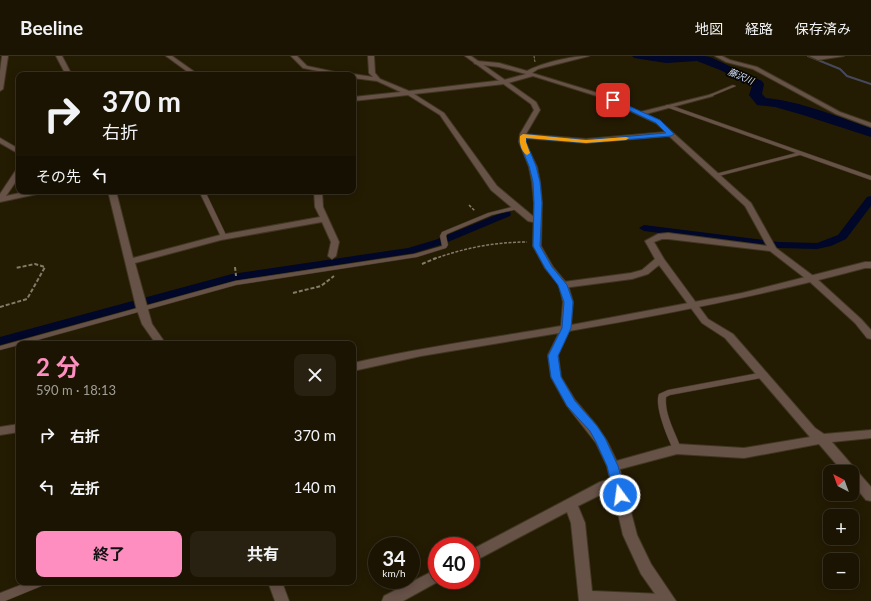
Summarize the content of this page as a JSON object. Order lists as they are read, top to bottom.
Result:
{
  "water": ["藤沢川"],
  "north": "top left",
  "page": {
    "header": "Beeline",
    "nav": ["地図", "経路", "保存済み"],
    "turn": ["370 m", "右折"],
    "then": "その先",
    "heading": ["2 分", "590 m · 18:13"],
    "list": [
      {
        "name": "右折",
        "value": "370 m"
      },
      {
        "name": "左折",
        "value": "140 m"
      }
    ],
    "map_buttons": ["+", "−"],
    "buttons": ["終了", "共有"],
    "speed": "34 km/h",
    "limit": "40"
  }
}
